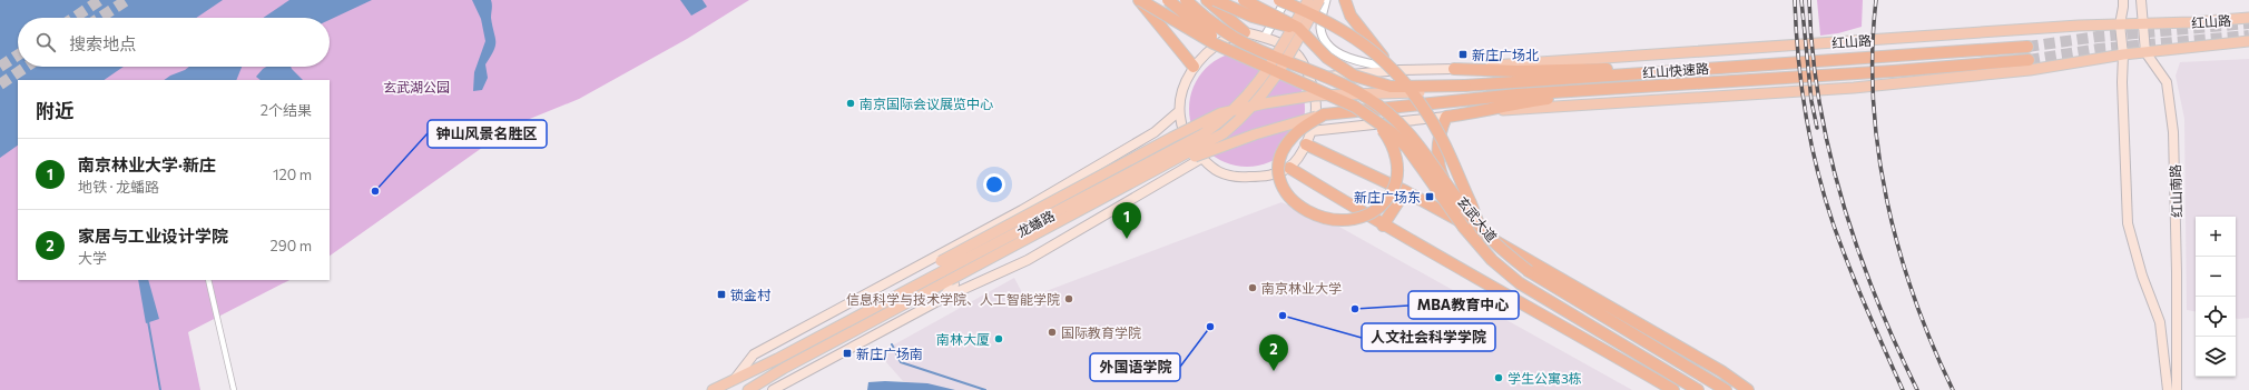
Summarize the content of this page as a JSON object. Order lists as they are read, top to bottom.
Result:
{
  "streets": {
    "highway": ["红山快速路", "玄武大道"],
    "main road": ["红山路", "红山南路", "龙蟠路"]
  },
  "crossings": [
    ["红山路", "红山南路"]
  ],
  "parks": ["玄武湖公园"],
  "places": {
    "transit": [
      "新庄广场北",
      "新庄广场东",
      "锁金村",
      "新庄广场南"
    ],
    "other": [
      "南京国际会议展览中心",
      "钟山风景名胜区",
      "南京林业大学",
      "信息科学与技术学院、人工智能学院",
      "MBA教育中心",
      "人文社会科学学院",
      "外国语学院",
      "国际教育学院",
      "南林大厦",
      "学生公寓3栋"
    ]
  },
  "page": {
    "search": "搜索地点",
    "heading": ["附近", "2个结果"],
    "list": [
      {
        "mark": "1",
        "name": "南京林业大学·新庄",
        "note": "地铁 · 龙蟠路",
        "value": "120 m"
      },
      {
        "mark": "2",
        "name": "家居与工业设计学院",
        "note": "大学",
        "value": "290 m"
      }
    ],
    "pins": ["1", "2"],
    "map_buttons": ["+", "−"]
  }
}
